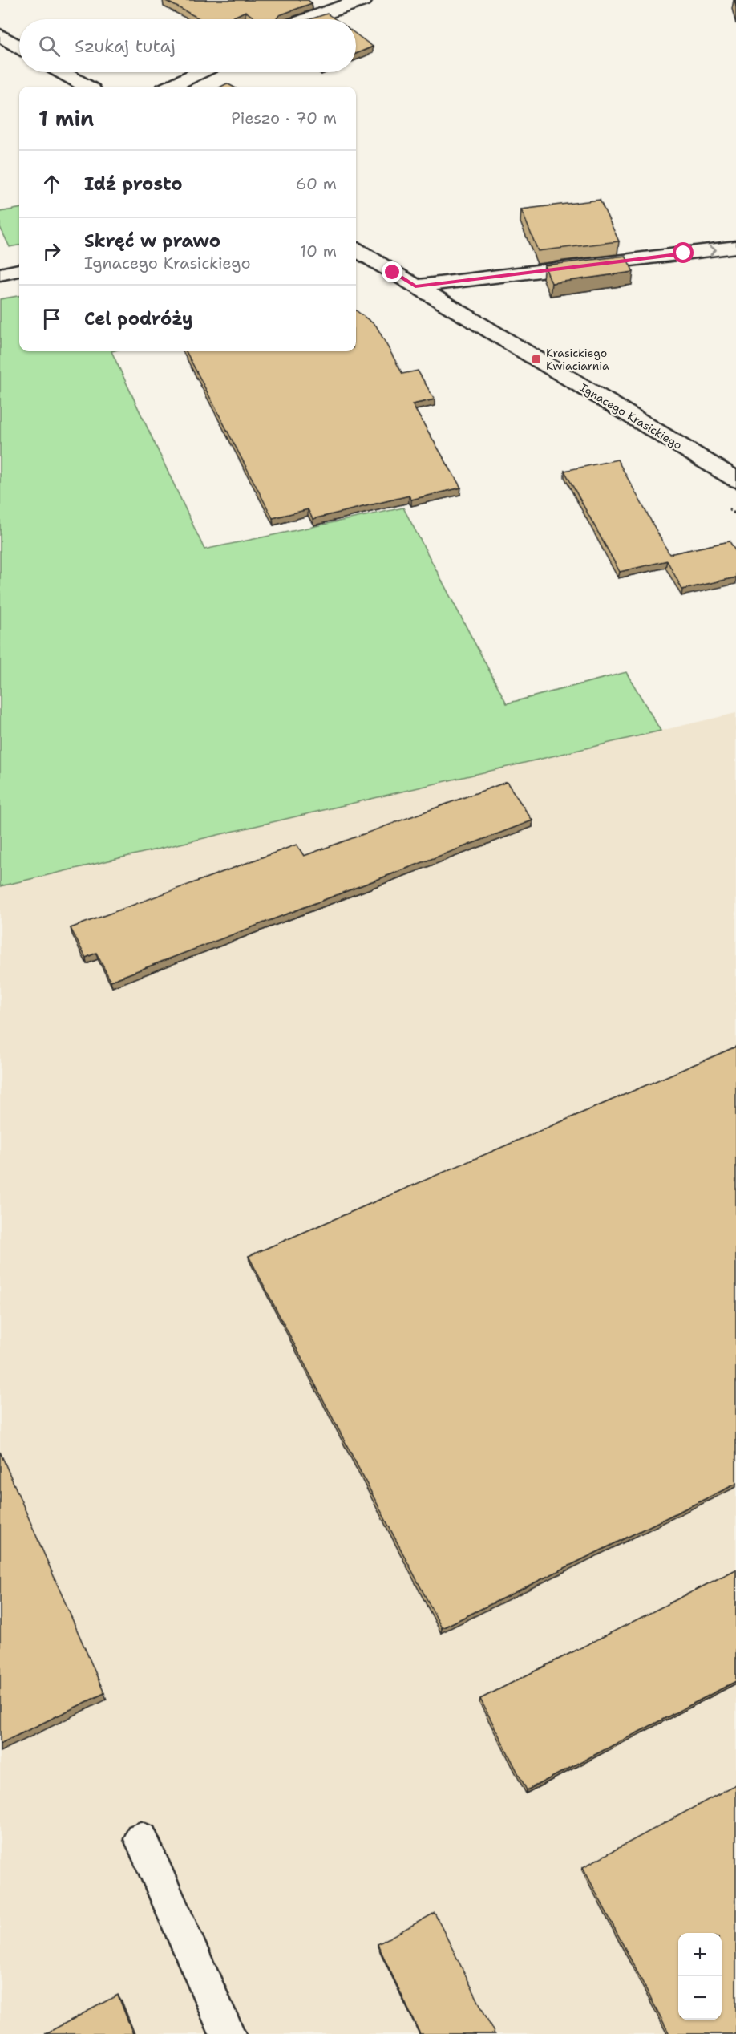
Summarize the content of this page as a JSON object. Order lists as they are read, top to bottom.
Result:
{
  "streets": {
    "street": ["Ignacego Krasickiego"]
  },
  "places": {
    "transit": ["Krasickiego Kwiaciarnia"]
  },
  "page": {
    "search": "Szukaj tutaj",
    "heading": ["1 min", "Pieszo · 70 m"],
    "list": [
      ["Idź prosto", "60 m"],
      ["Skręć w prawo", "Ignacego Krasickiego", "10 m"],
      "Cel podróży"
    ],
    "map_buttons": ["+", "−"]
  }
}
